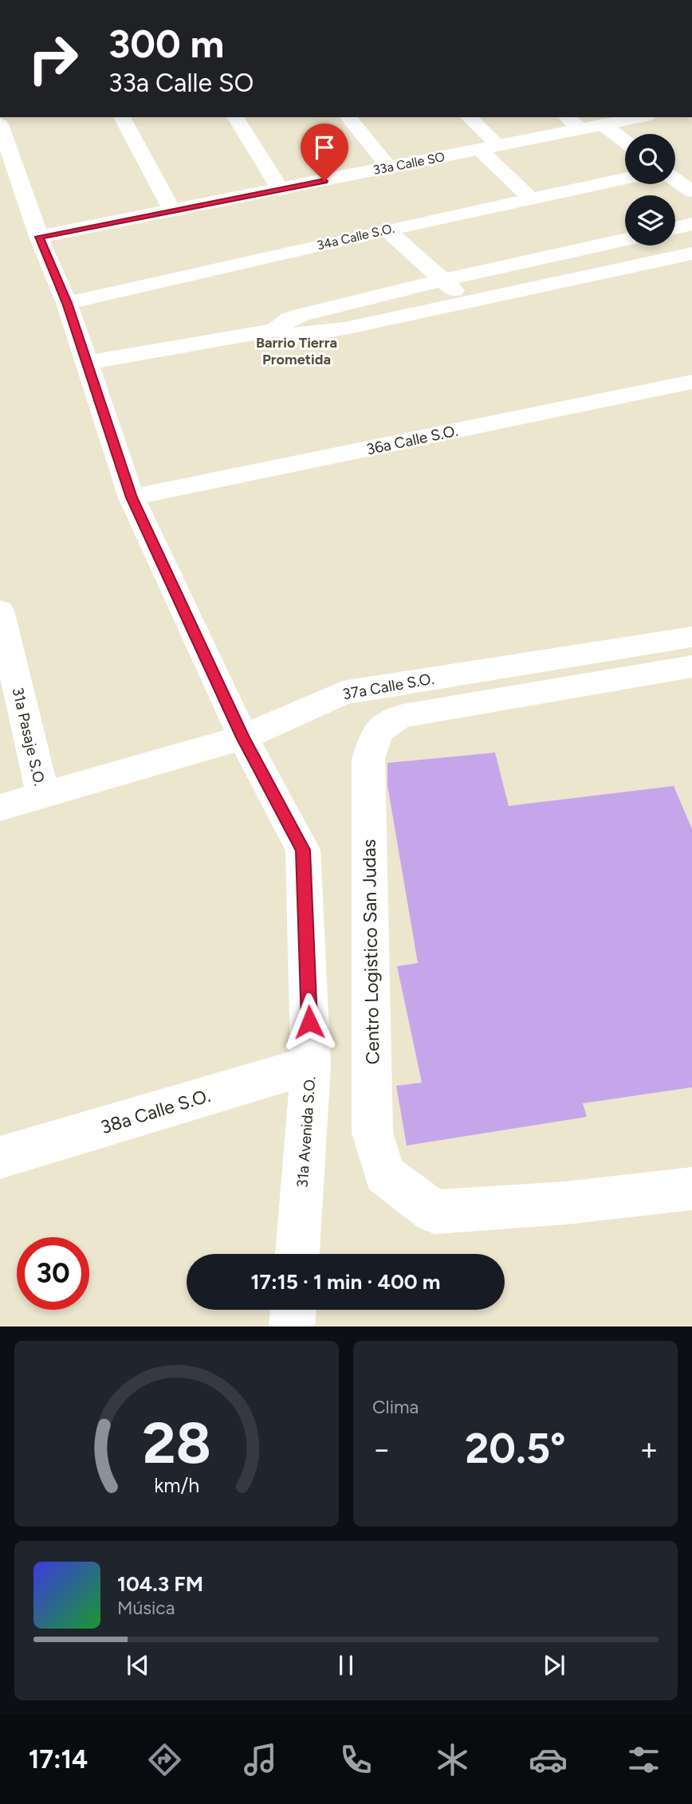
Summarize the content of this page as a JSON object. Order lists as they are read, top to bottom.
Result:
{
  "streets": {
    "street": [
      "33a Calle SO",
      "34a Calle S.O.",
      "36a Calle S.O.",
      "37a Calle S.O.",
      "31a Pasaje S.O.",
      "Centro Logistico San Judas",
      "38a Calle S.O.",
      "31a Avenida S.O."
    ]
  },
  "crossings": [
    ["33a Calle SO", "31a Avenida S.O."],
    ["34a Calle S.O.", "31a Avenida S.O."],
    ["36a Calle S.O.", "31a Avenida S.O."],
    ["37a Calle S.O.", "31a Pasaje S.O."],
    ["37a Calle S.O.", "31a Avenida S.O."],
    ["38a Calle S.O.", "31a Avenida S.O."]
  ],
  "districts": ["Barrio Tierra Prometida"],
  "page": {
    "turn": ["300 m", "33a Calle SO"],
    "limit": "30",
    "trip": "17:15 · 1 min · 400 m",
    "tile": "Clima",
    "heat": ["−", "20.5°", "+"],
    "song": ["104.3 FM", "Música"],
    "tabs": "17:14",
    "gauge": ["28", "km/h"]
  }
}
